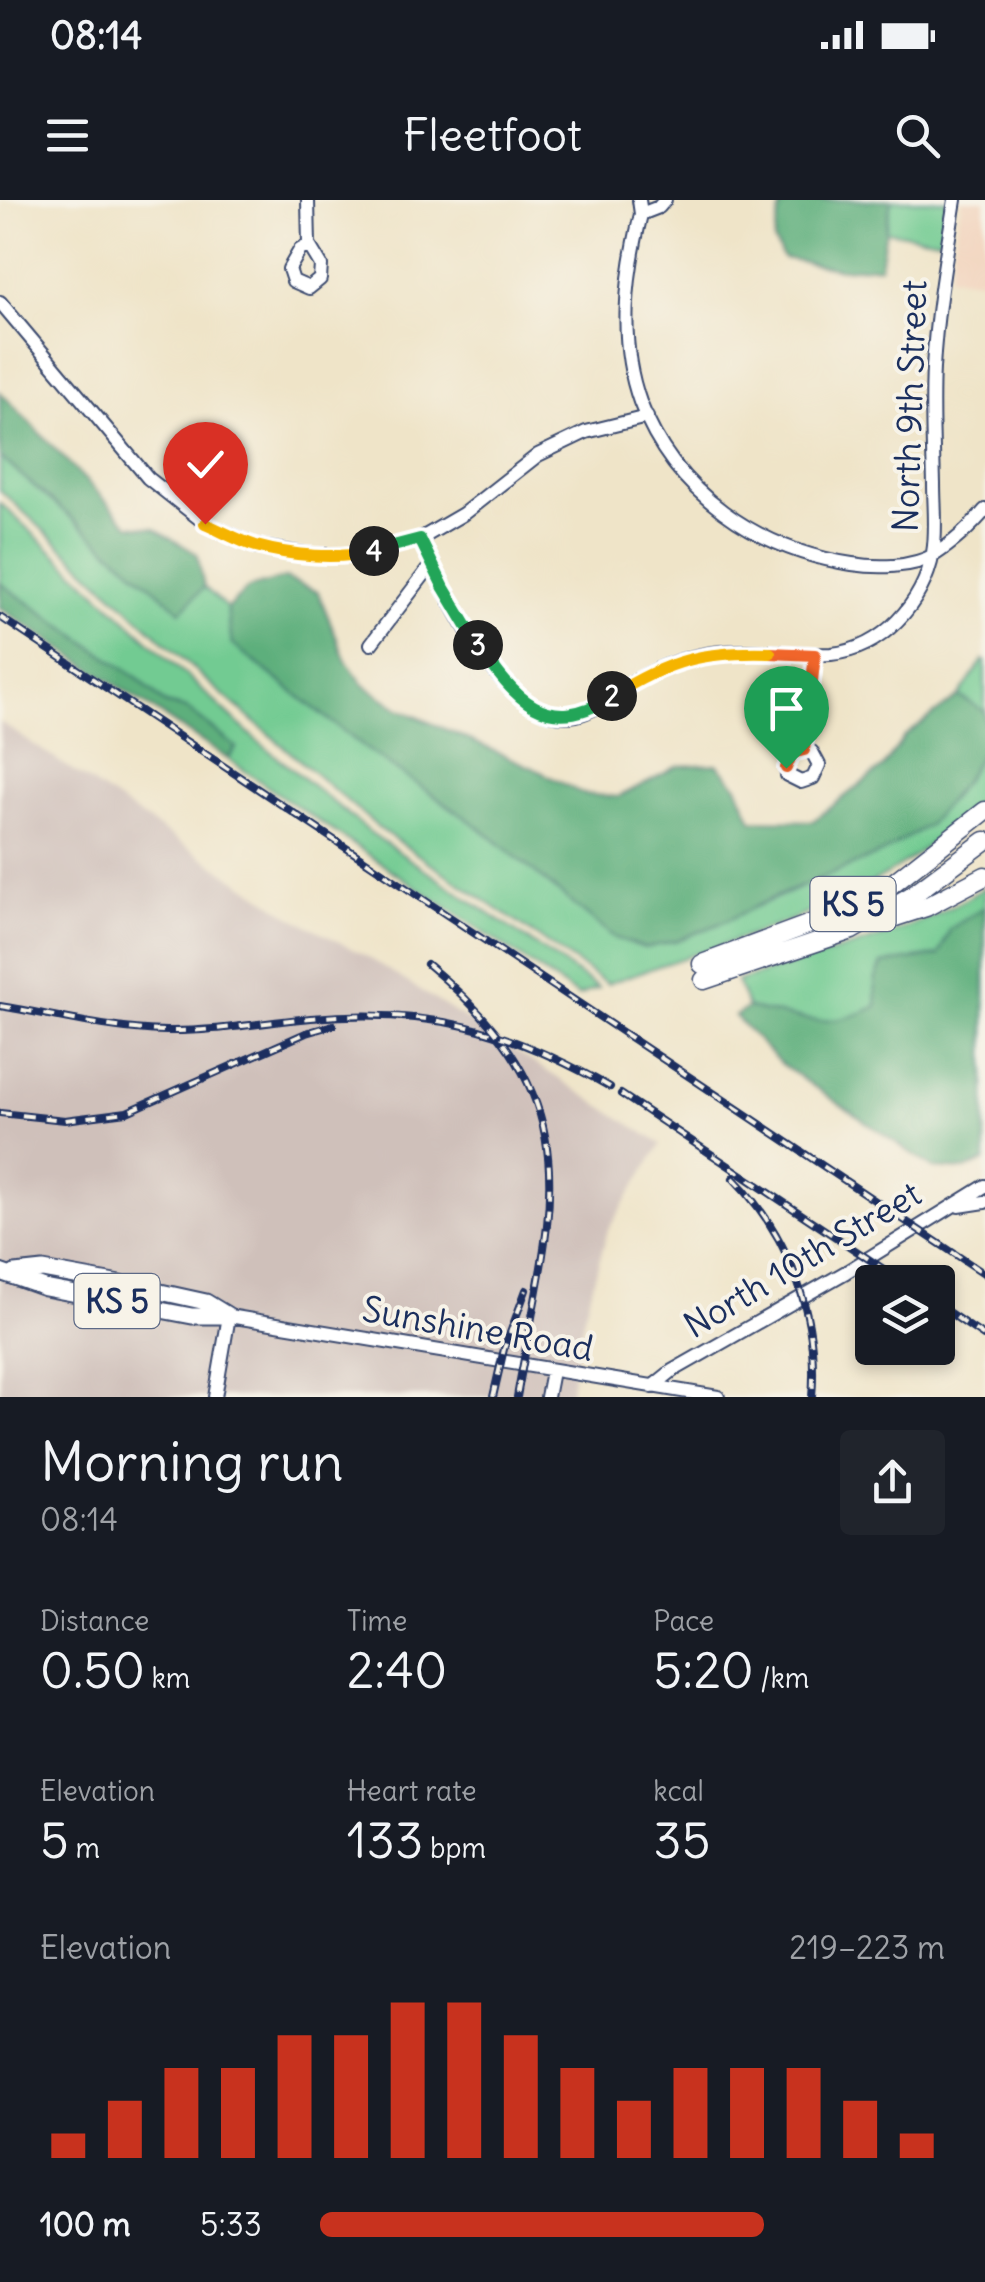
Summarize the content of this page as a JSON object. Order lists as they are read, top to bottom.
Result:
{
  "streets": {
    "highway": ["KS 5"],
    "main road": ["Sunshine Road"],
    "street": ["North 9th Street", "North 10th Street"]
  },
  "crossings": [
    ["North 10th Street", "Sunshine Road"]
  ],
  "page": {
    "status": "08:14",
    "header": "Fleetfoot",
    "pins": ["4", "3", "2"],
    "heading": ["Morning run", "08:14"],
    "stats": [
      ["Distance", "0.50 km"],
      ["Time", "2:40"],
      ["Pace", "5:20 /km"],
      ["Elevation", "5 m"],
      ["Heart rate", "133 bpm"],
      ["kcal", "35"]
    ],
    "chart": ["Elevation", "219–223 m"],
    "list": [
      {
        "name": "100 m",
        "note": "5:33"
      }
    ]
  }
}
